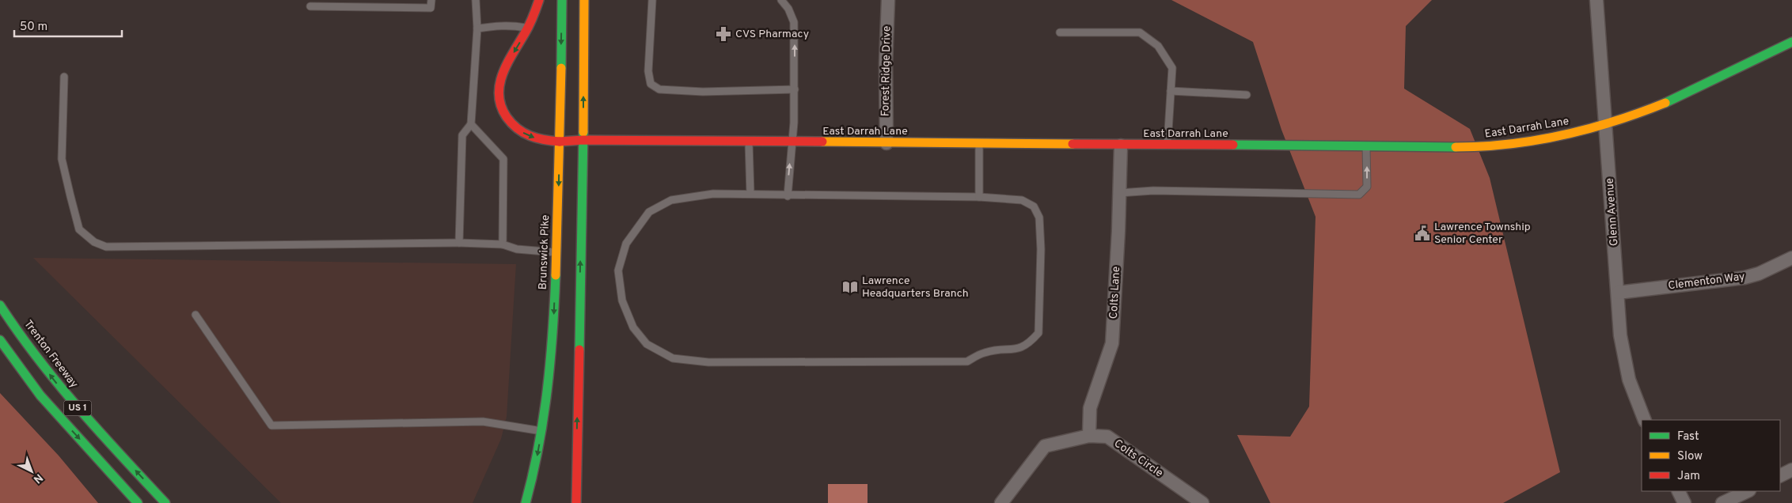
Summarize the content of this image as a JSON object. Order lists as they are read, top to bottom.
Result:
{
  "streets": {
    "main road": [
      "East Darrah Lane",
      "Brunswick Pike",
      "Trenton Freeway",
      "US 1"
    ],
    "street": [
      "Forest Ridge Drive",
      "Glenn Avenue",
      "Clementon Way",
      "Colts Lane",
      "Colts Circle"
    ]
  },
  "crossings": [
    ["Forest Ridge Drive", "East Darrah Lane"],
    ["East Darrah Lane", "Glenn Avenue"],
    ["East Darrah Lane", "Brunswick Pike"],
    ["East Darrah Lane", "Colts Lane"],
    ["Glenn Avenue", "Clementon Way"],
    ["Colts Lane", "Colts Circle"]
  ],
  "places": {
    "pharmacy": ["CVS Pharmacy"],
    "public building": ["Lawrence Township Senior Center"],
    "library": ["Lawrence Headquarters Branch"]
  },
  "legend": ["Fast", "Slow", "Jam"],
  "scale_bar": "50 m",
  "north": "bottom right"
}
